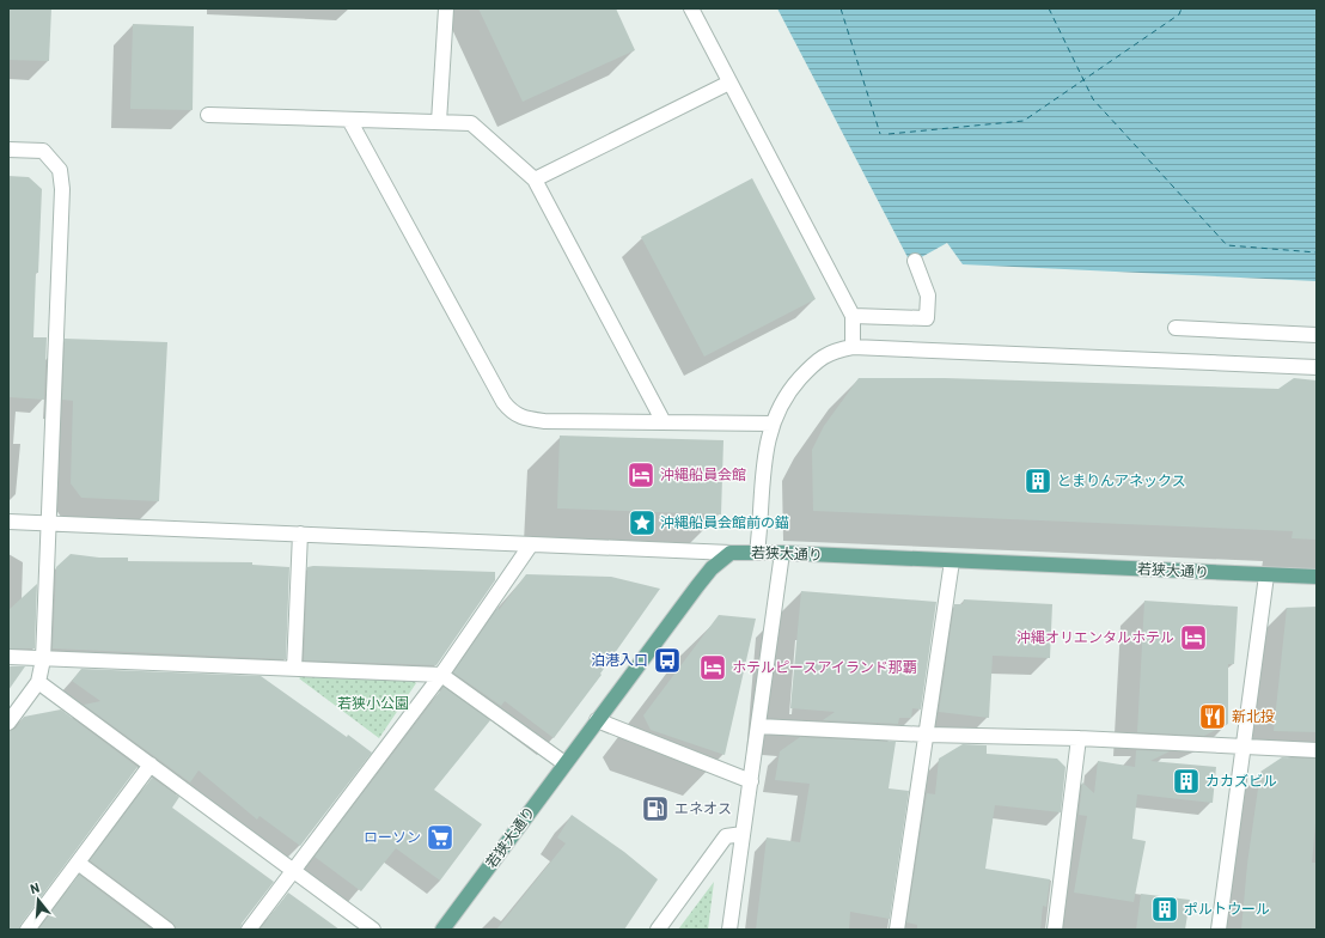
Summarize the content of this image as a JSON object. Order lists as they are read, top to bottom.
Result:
{
  "streets": {
    "main road": ["若狭大通り"]
  },
  "parks": ["若狭小公園"],
  "places": {
    "hotel": ["沖縄船員会館", "沖縄オリエンタルホテル", "ホテルピースアイランド那覇"],
    "building": ["とまりんアネックス", "カカズビル", "ポルトウール"],
    "place": ["沖縄船員会館前の錨"],
    "bus stop": ["泊港入口"],
    "restaurant": ["新北投"],
    "fuel station": ["エネオス"],
    "supermarket": ["ローソン"]
  },
  "north": "top"
}
